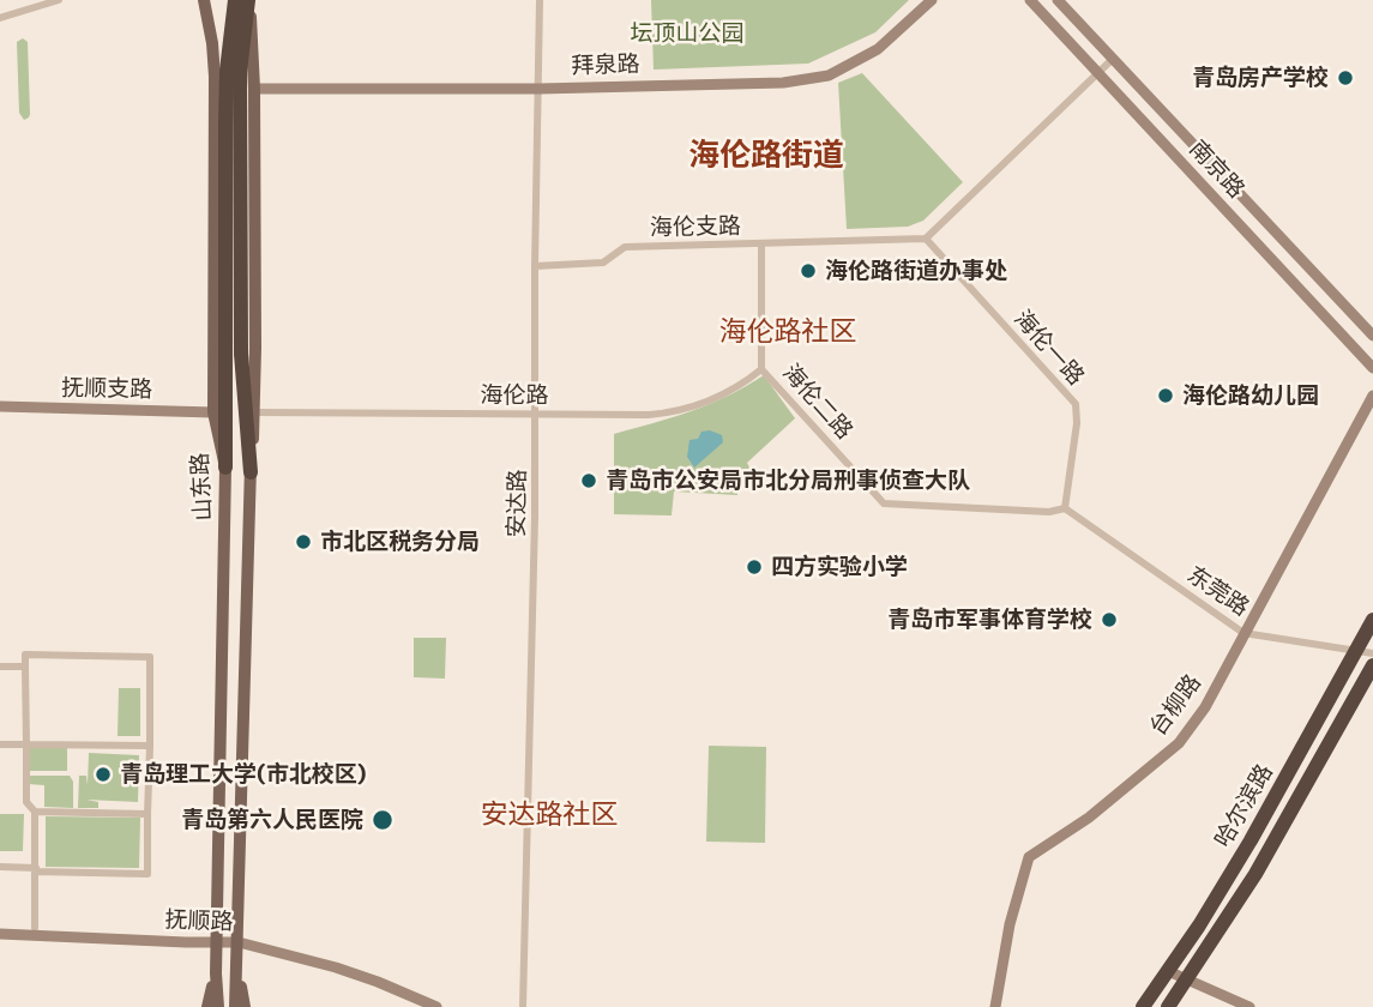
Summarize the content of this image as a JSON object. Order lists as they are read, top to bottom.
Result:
{
  "streets": {
    "highway": ["哈尔滨路"],
    "main road": ["山东路"],
    "street": [
      "拜泉路",
      "南京路",
      "海伦支路",
      "海伦一路",
      "抚顺支路",
      "海伦路",
      "海伦二路",
      "安达路",
      "东莞路",
      "台柳路",
      "抚顺路"
    ]
  },
  "crossings": [
    ["拜泉路", "山东路"],
    ["拜泉路", "安达路"],
    ["海伦支路", "海伦二路"],
    ["海伦支路", "安达路"],
    ["海伦一路", "海伦二路"],
    ["海伦一路", "东莞路"],
    ["抚顺支路", "山东路"],
    ["海伦路", "海伦二路"],
    ["海伦路", "山东路"],
    ["海伦路", "安达路"],
    ["海伦二路", "东莞路"],
    ["山东路", "抚顺路"],
    ["东莞路", "台柳路"],
    ["东莞路", "哈尔滨路"]
  ],
  "districts": ["海伦路街道", "海伦路社区", "安达路社区"],
  "parks": ["坛顶山公园"],
  "places": [
    "青岛房产学校",
    "海伦路街道办事处",
    "海伦路幼儿园",
    "青岛市公安局市北分局刑事侦查大队",
    "市北区税务分局",
    "四方实验小学",
    "青岛市军事体育学校",
    "青岛理工大学(市北校区)",
    "青岛第六人民医院"
  ]
}
